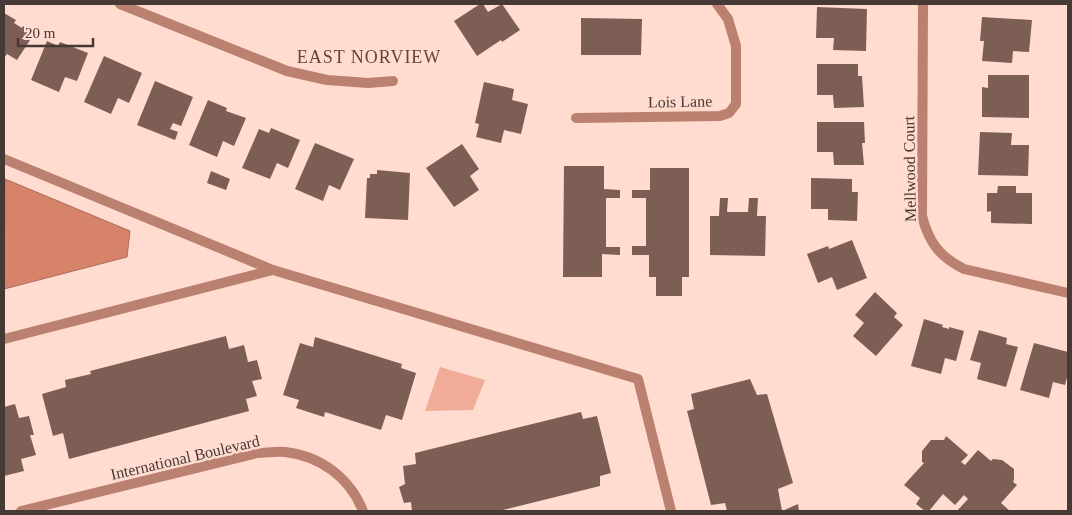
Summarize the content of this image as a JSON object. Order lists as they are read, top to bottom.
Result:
{
  "streets": {
    "street": ["Lois Lane", "Mellwood Court", "International Boulevard"]
  },
  "districts": ["EAST NORVIEW"],
  "scale_bar": "20 m"
}
